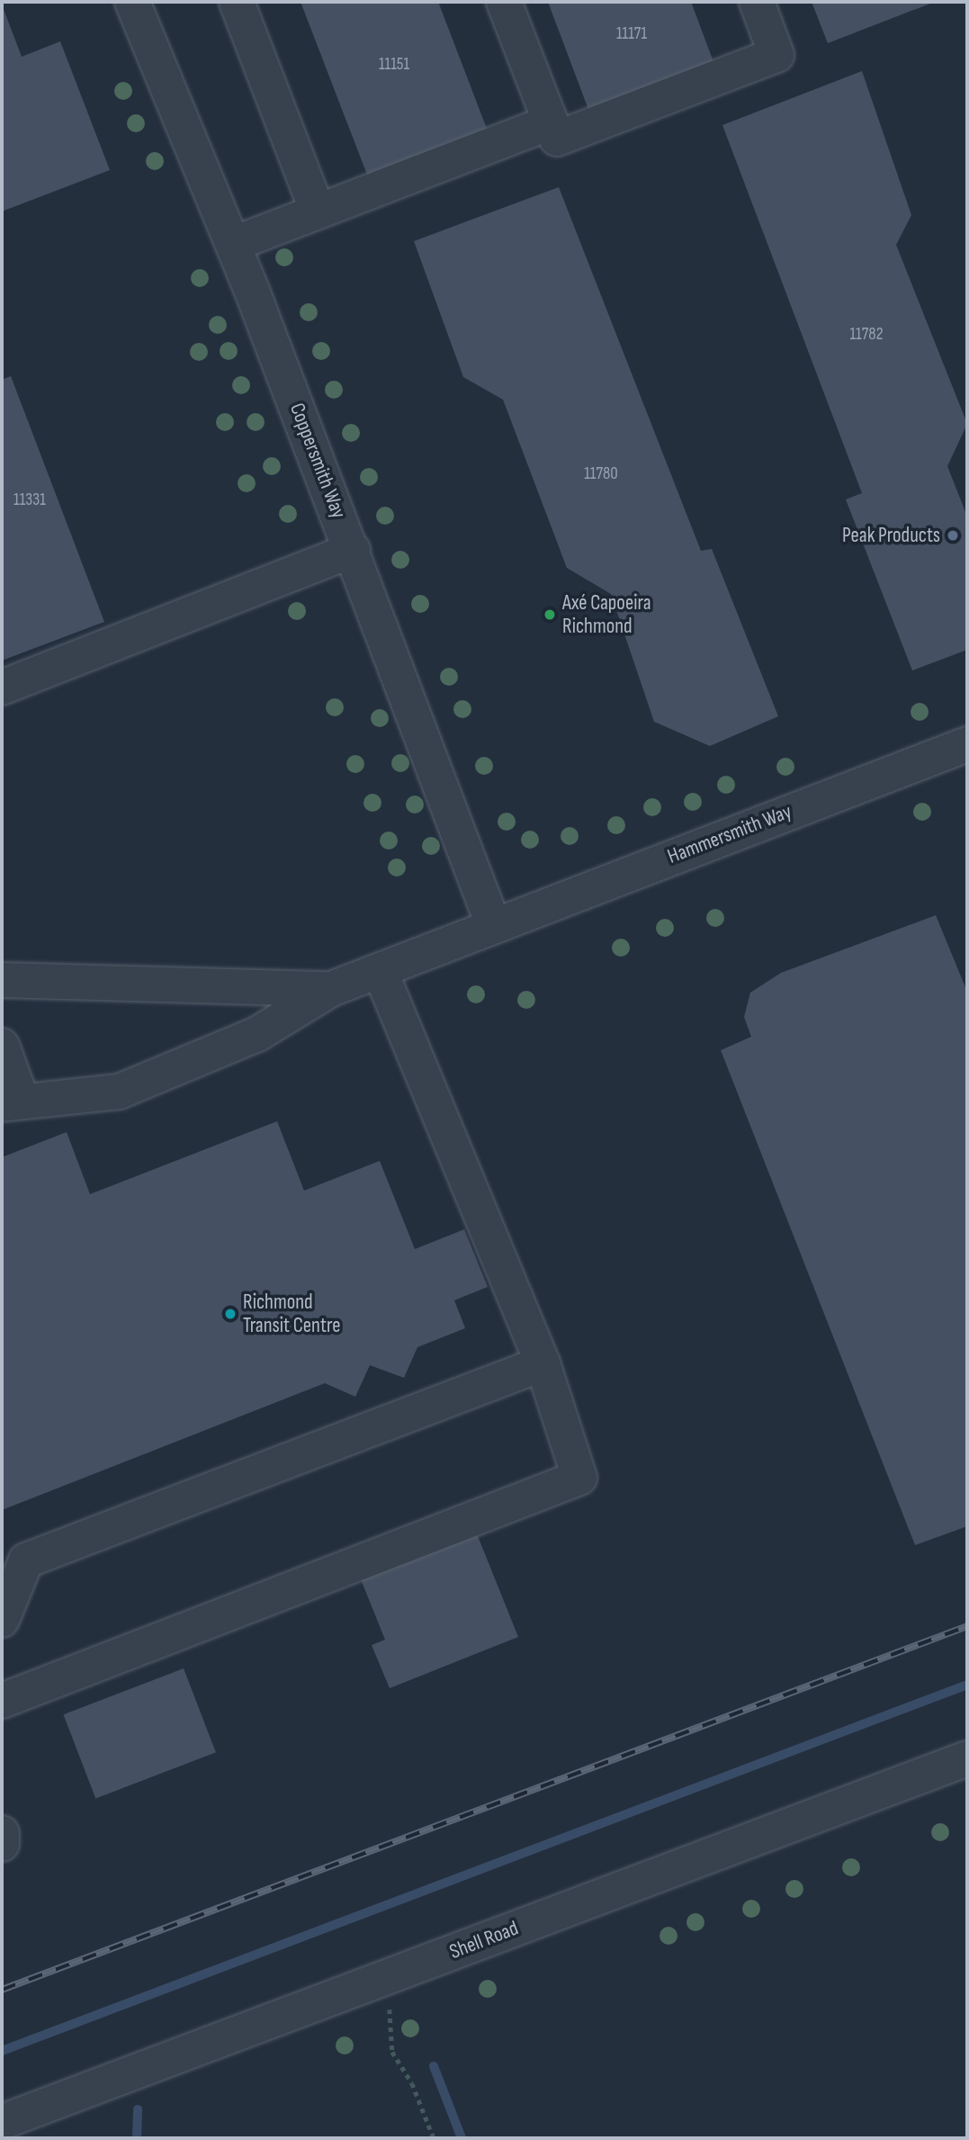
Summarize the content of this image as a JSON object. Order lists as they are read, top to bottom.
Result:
{
  "streets": {
    "street": ["Coppersmith Way", "Hammersmith Way", "Shell Road"]
  },
  "crossings": [
    ["Coppersmith Way", "Hammersmith Way"]
  ],
  "places": ["Peak Products", "Axé Capoeira Richmond", "Richmond Transit Centre"],
  "house_numbers": [
    "11171",
    "11151",
    "11782",
    "11780",
    "11331"
  ]
}
